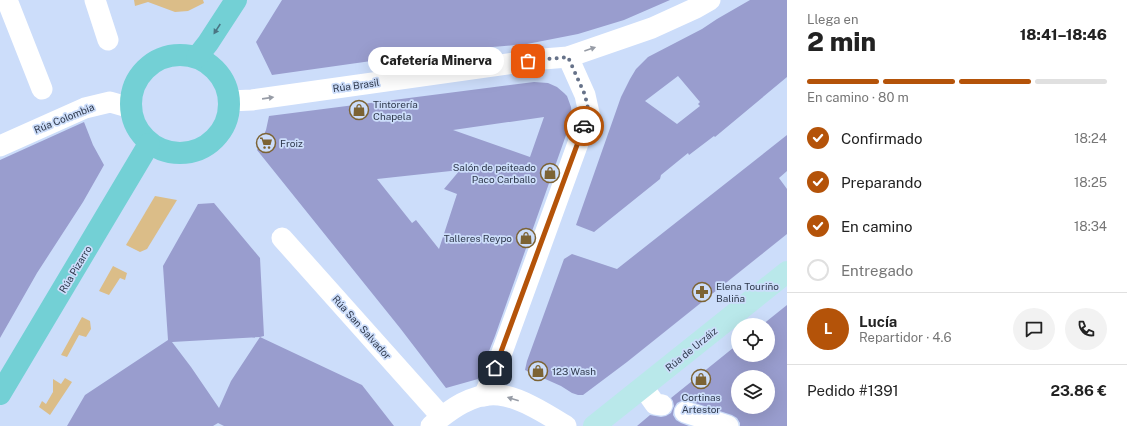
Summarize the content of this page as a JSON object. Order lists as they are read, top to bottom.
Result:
{
  "streets": {
    "main road": ["Rúa Pizarro", "Rúa de Urzáiz"],
    "street": ["Rúa Brasil", "Rúa Colombia", "Rúa San Salvador"]
  },
  "crossings": [
    ["Rúa Brasil", "Rúa Colombia"],
    ["Rúa Brasil", "Rúa Pizarro"],
    ["Rúa Colombia", "Rúa Pizarro"]
  ],
  "one_way": ["Rúa Brasil"],
  "places": {
    "other": ["Cafetería Minerva"],
    "shop": [
      "Tintorería Chapela",
      "Salón de peiteado Paco Carballo",
      "Talleres Reypo",
      "123 Wash",
      "Cortinas Artestor"
    ],
    "supermarket": ["Froiz"],
    "pharmacy": ["Elena Touriño Baliña"]
  },
  "page": {
    "heading": ["2 min", "Llega en", "18:41–18:46"],
    "panel": [
      "Lucía",
      "Repartidor · 4.6",
      "Pedido #1391",
      "23.86 €"
    ],
    "bubble": "Cafetería Minerva",
    "bar": "En camino · 80 m",
    "list": [
      ["Confirmado", "18:24"],
      ["Preparando", "18:25"],
      ["En camino", "18:34"],
      "Entregado"
    ],
    "round": "L"
  }
}
